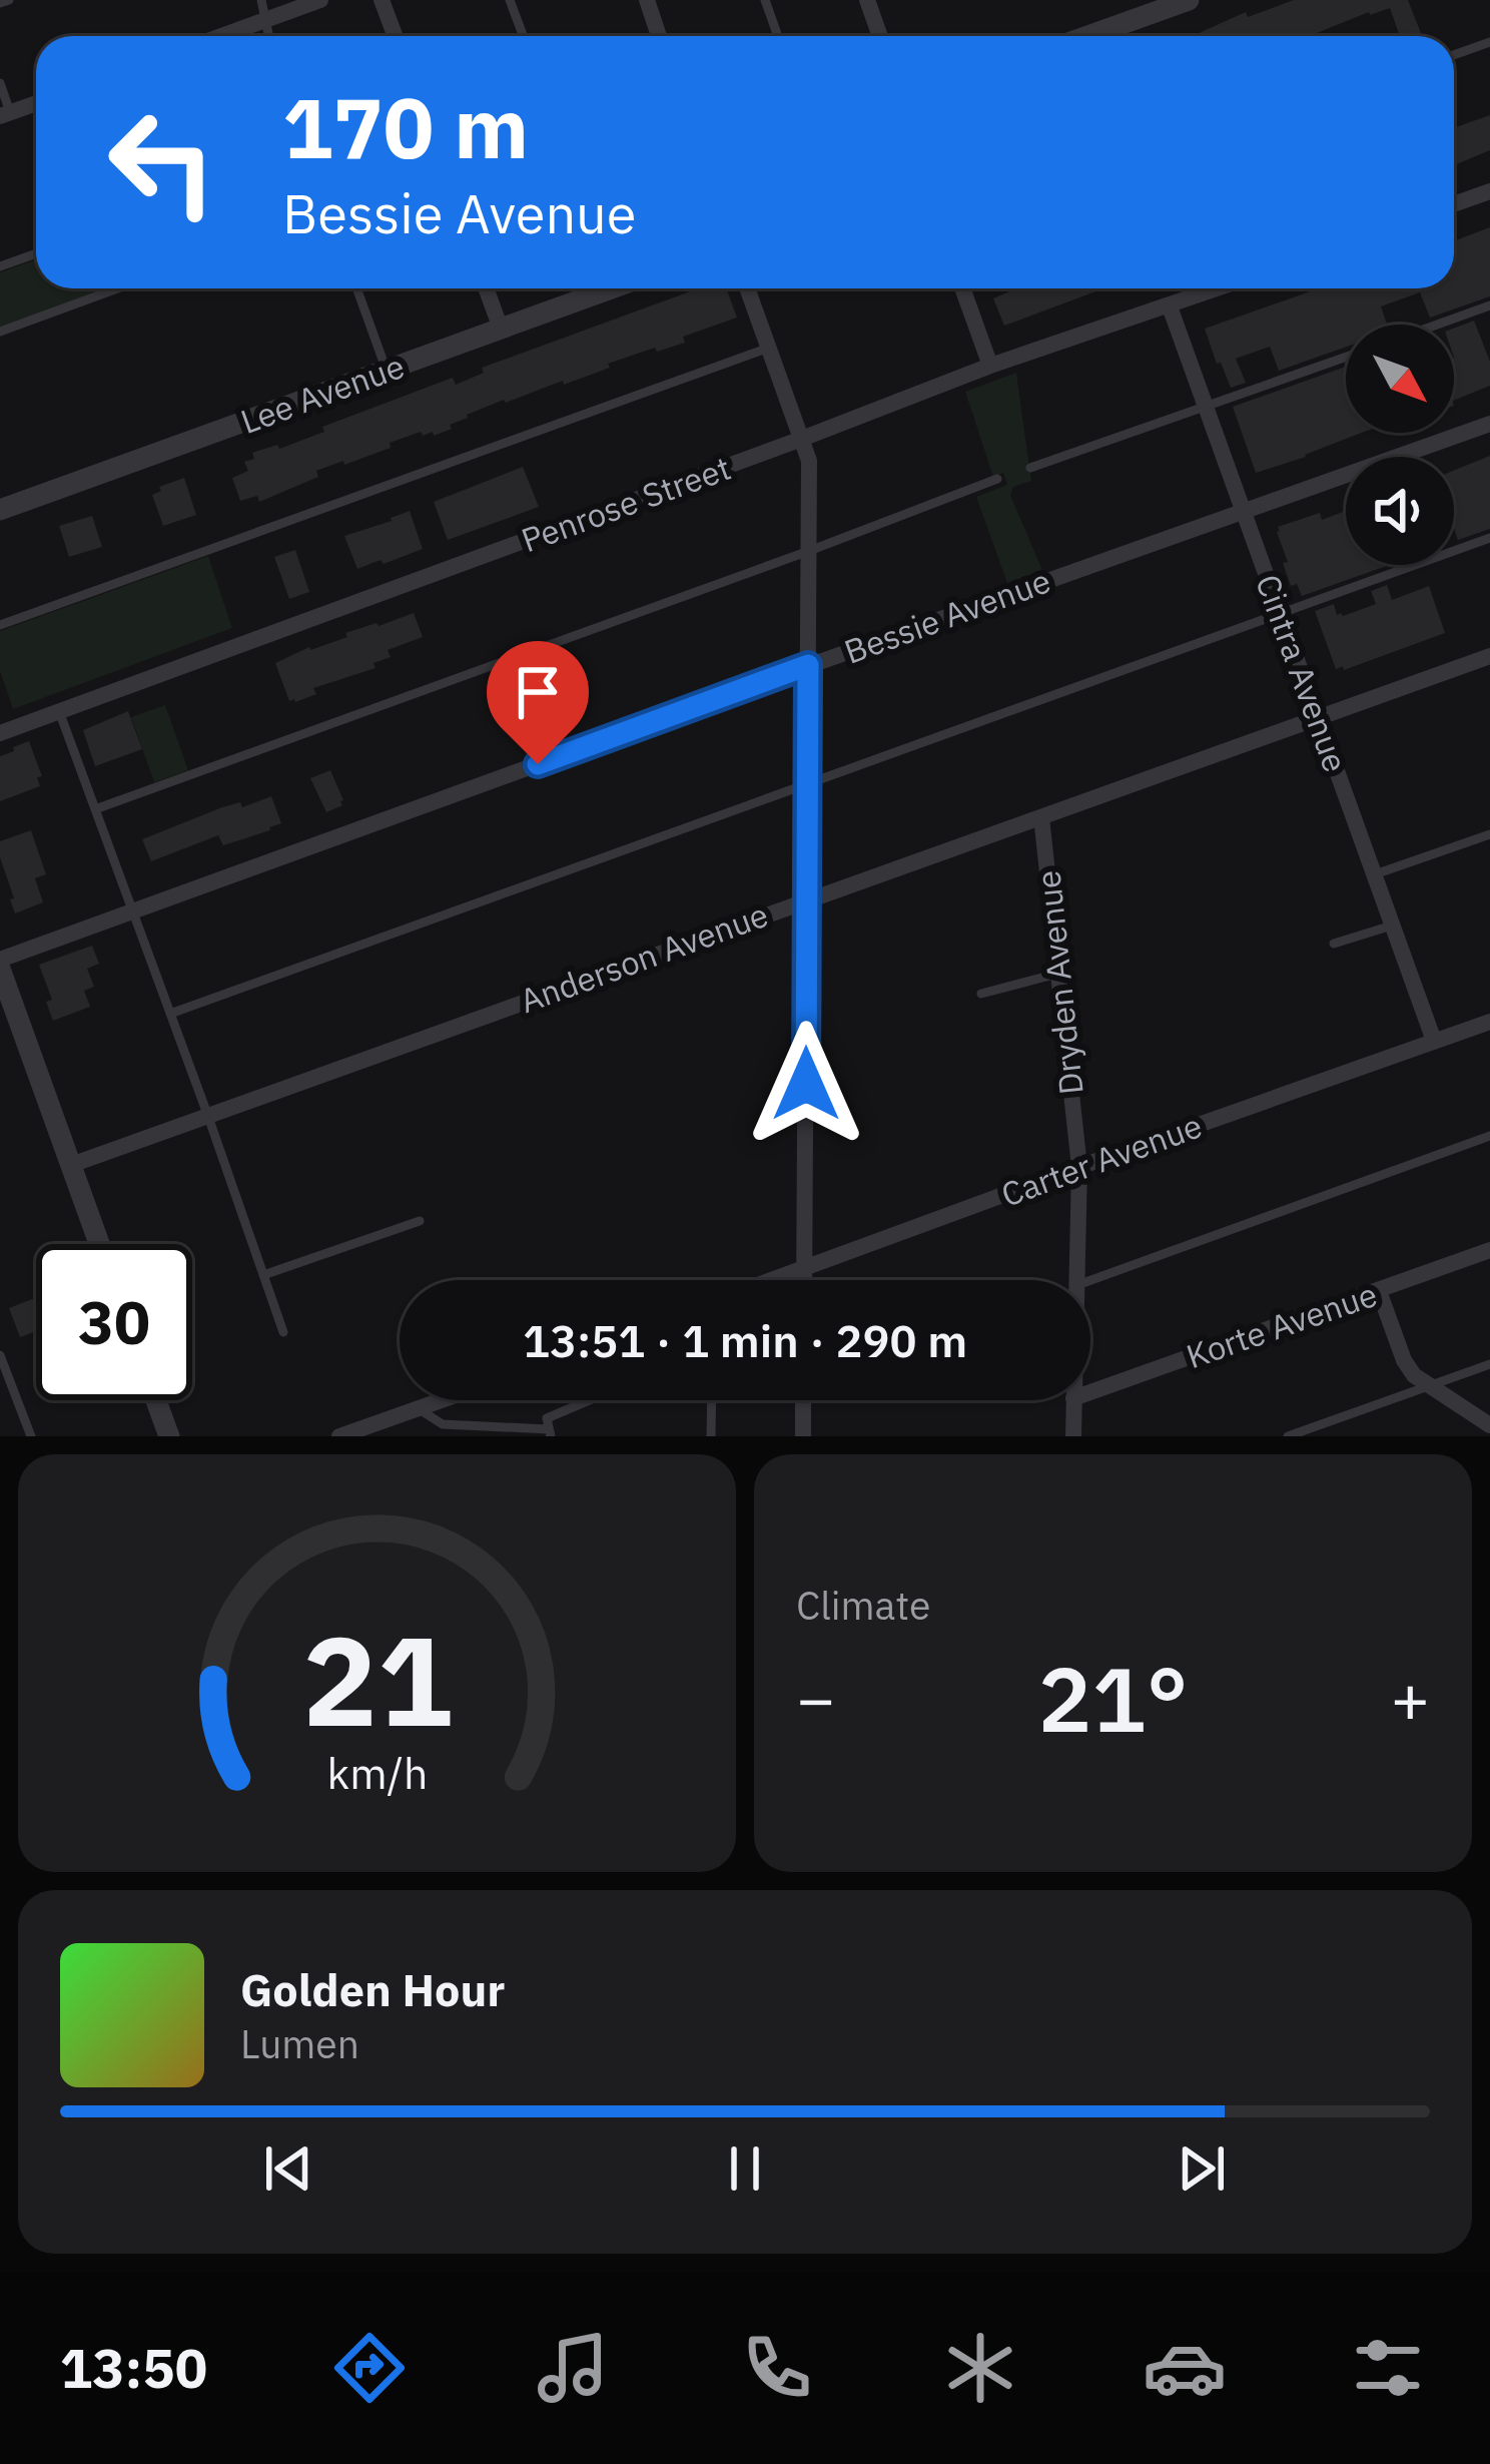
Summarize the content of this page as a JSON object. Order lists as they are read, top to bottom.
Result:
{
  "streets": {
    "street": [
      "Lee Avenue",
      "Penrose Street",
      "Bessie Avenue",
      "Cintra Avenue",
      "Anderson Avenue",
      "Dryden Avenue",
      "Carter Avenue",
      "Korte Avenue"
    ]
  },
  "crossings": [
    ["Penrose Street", "Cintra Avenue"],
    ["Bessie Avenue", "Cintra Avenue"],
    ["Cintra Avenue", "Anderson Avenue"],
    ["Cintra Avenue", "Carter Avenue"],
    ["Anderson Avenue", "Dryden Avenue"],
    ["Dryden Avenue", "Carter Avenue"]
  ],
  "north": "bottom right",
  "page": {
    "turn": ["170 m", "Bessie Avenue"],
    "limit": "30",
    "trip": "13:51 · 1 min · 290 m",
    "tile": "Climate",
    "heat": ["−", "21°", "+"],
    "song": ["Golden Hour", "Lumen"],
    "tabs": "13:50",
    "gauge": ["21", "km/h"]
  }
}
